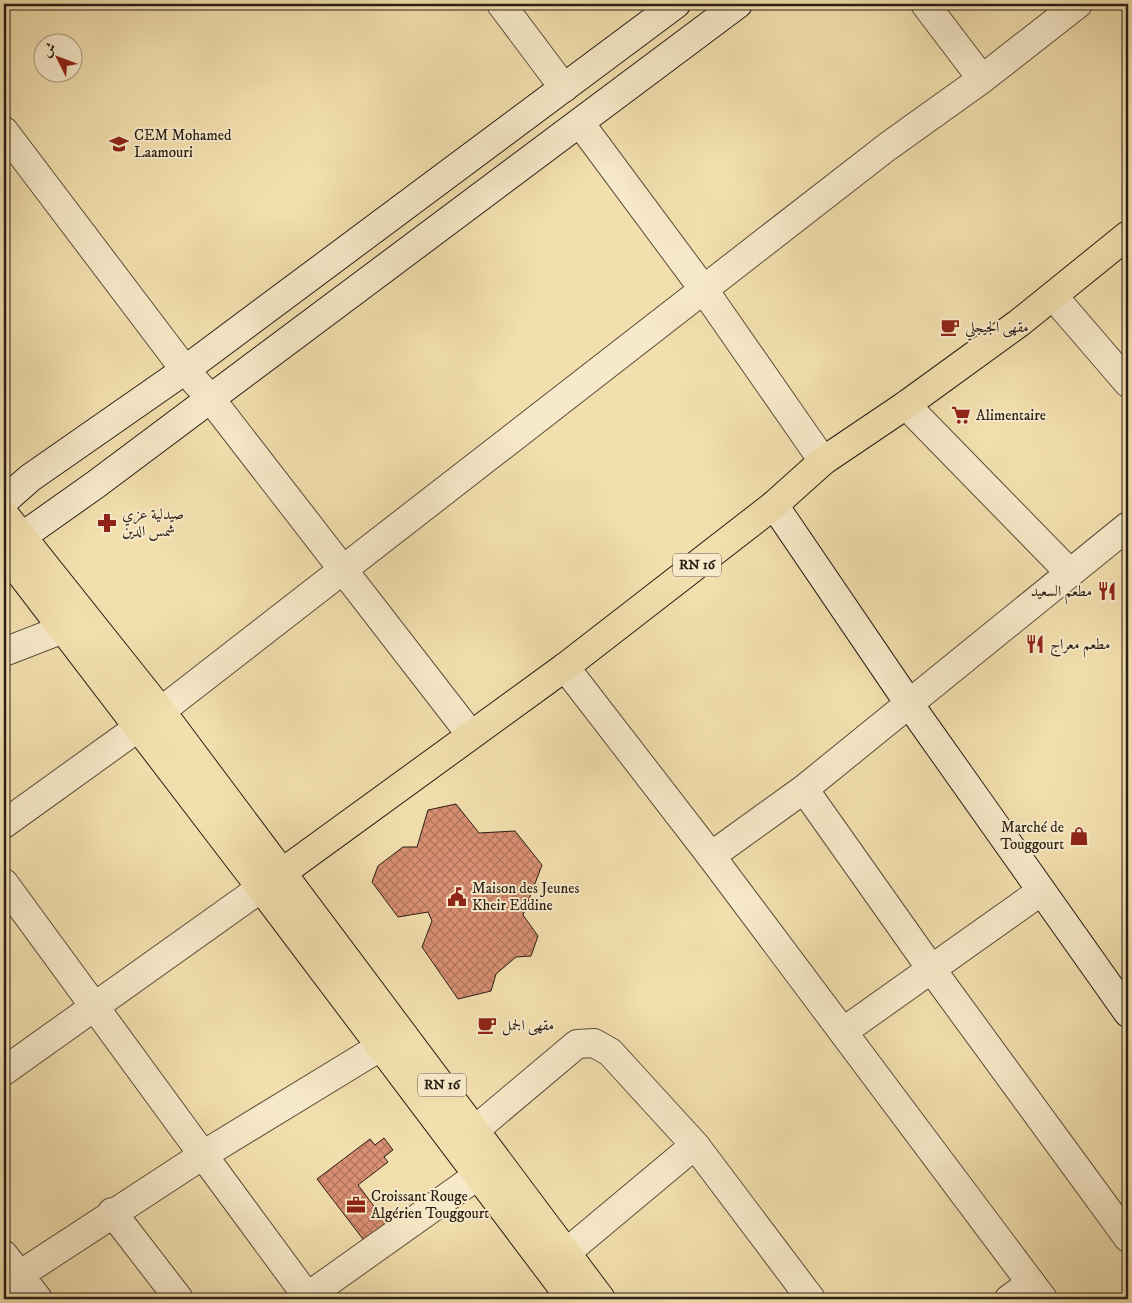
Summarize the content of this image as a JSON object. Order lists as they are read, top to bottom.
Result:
{
  "streets": {
    "main road": ["RN 16"]
  },
  "places": {
    "school or university": ["CEM Mohamed Laamouri"],
    "cafe": ["مقهى الجيجلي", "مقهى الجمل"],
    "supermarket": ["Alimentaire"],
    "pharmacy": ["صيدلية عزي شمس الدين"],
    "restaurant": ["مطعم السعيد", "مطعم معراج"],
    "shop": ["Marché de Touggourt"],
    "public building": ["Maison des Jeunes Kheir Eddine"],
    "office": ["Croissant Rouge Algérien Touggourt"]
  },
  "north": "top left"
}
